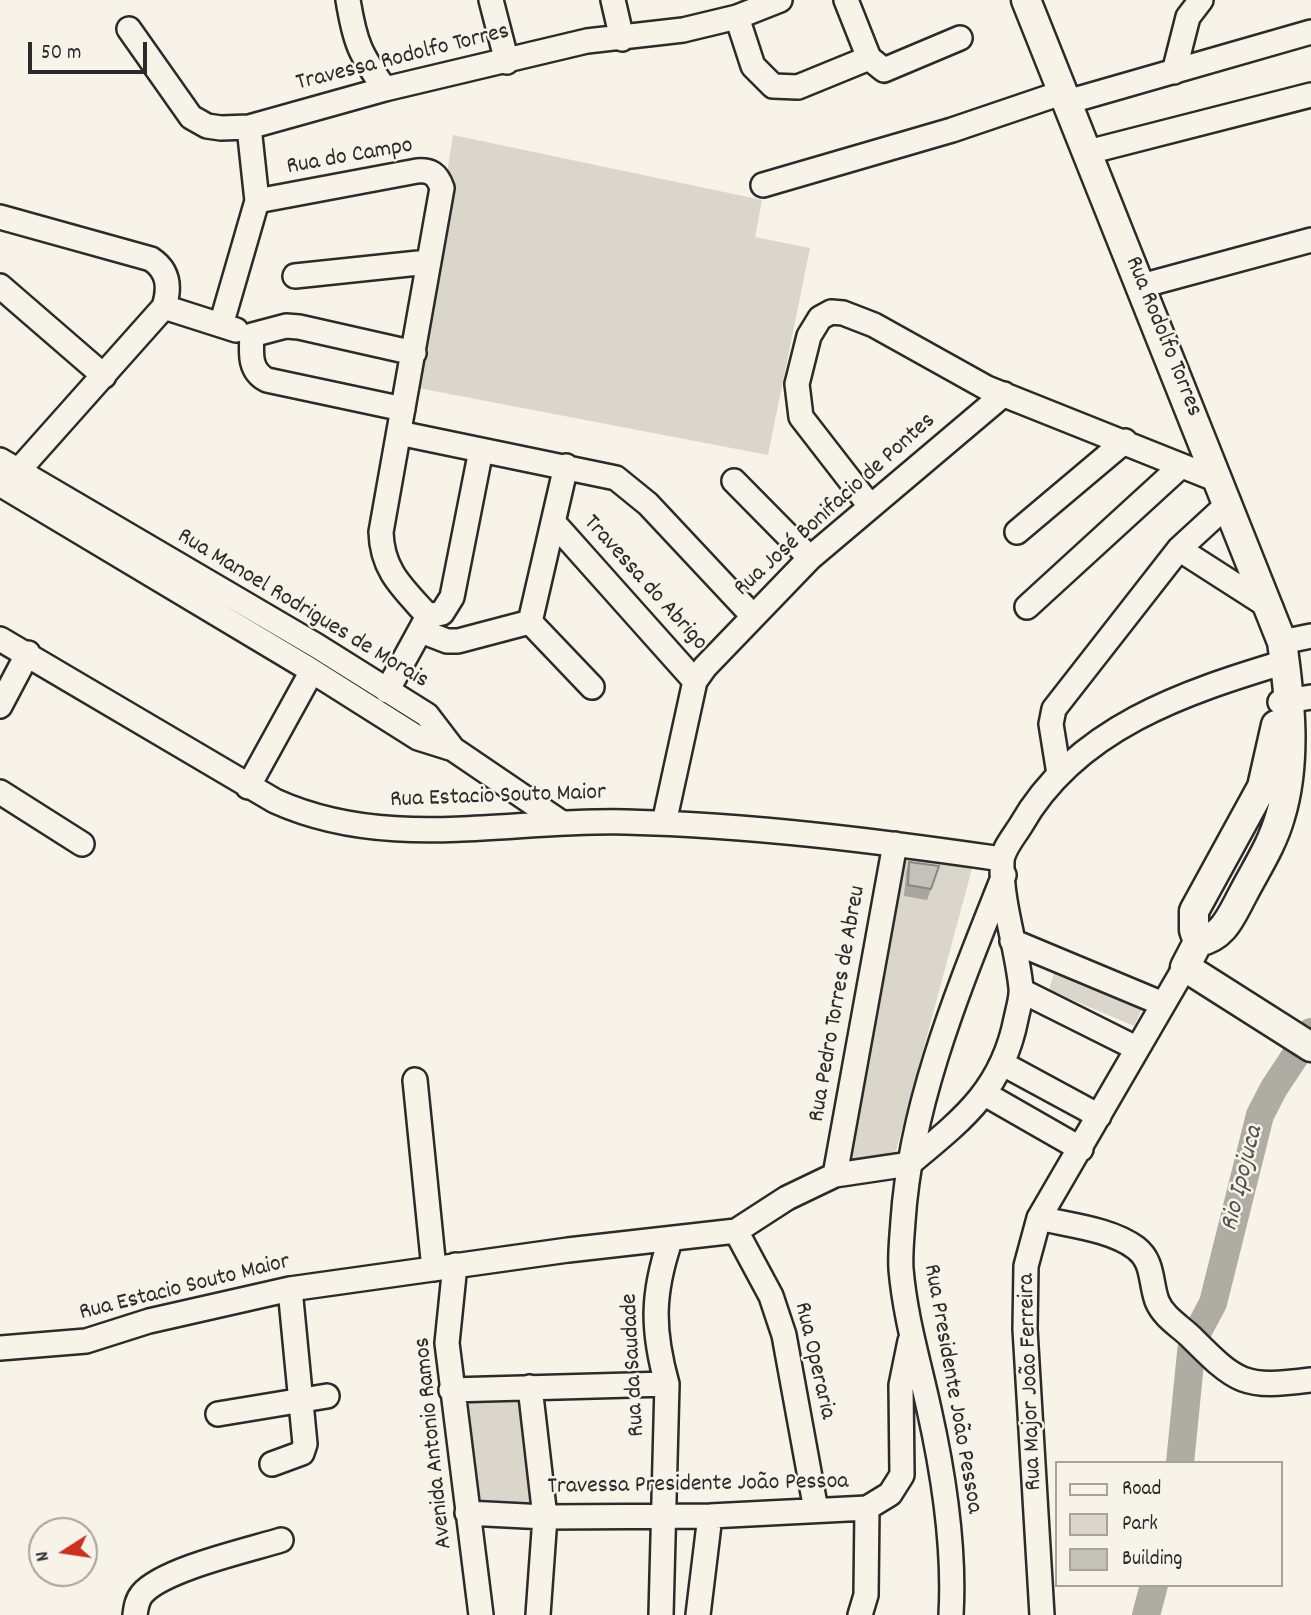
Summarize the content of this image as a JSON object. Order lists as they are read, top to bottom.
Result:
{
  "streets": {
    "main road": ["Rua Rodolfo Torres", "Rua Major João Ferreira"],
    "street": [
      "Travessa Rodolfo Torres",
      "Rua do Campo",
      "Rua José Bonifacio de Pontes",
      "Travessa do Abrigo",
      "Rua Manoel Rodrigues de Morais",
      "Rua Estacio Souto Maior",
      "Rua Pedro Torres de Abreu",
      "Rua Operaria",
      "Rua da Saudade",
      "Rua Presidente João Pessoa",
      "Avenida Antonio Ramos",
      "Travessa Presidente João Pessoa"
    ]
  },
  "crossings": [
    ["Travessa Rodolfo Torres", "Rua do Campo"],
    ["Rua Rodolfo Torres", "Rua Major João Ferreira"],
    ["Rua José Bonifacio de Pontes", "Travessa do Abrigo"],
    ["Rua José Bonifacio de Pontes", "Rua Estacio Souto Maior"],
    ["Rua Manoel Rodrigues de Morais", "Rua Estacio Souto Maior"],
    ["Rua Estacio Souto Maior", "Rua Pedro Torres de Abreu"],
    ["Rua Estacio Souto Maior", "Rua Operaria"],
    ["Rua Estacio Souto Maior", "Rua da Saudade"],
    ["Rua Estacio Souto Maior", "Rua Presidente João Pessoa"],
    ["Rua Estacio Souto Maior", "Avenida Antonio Ramos"],
    ["Rua Operaria", "Travessa Presidente João Pessoa"],
    ["Rua da Saudade", "Travessa Presidente João Pessoa"],
    ["Rua Presidente João Pessoa", "Travessa Presidente João Pessoa"],
    ["Avenida Antonio Ramos", "Travessa Presidente João Pessoa"]
  ],
  "water": ["Rio Ipojuca"],
  "legend": ["Road", "Park", "Building"],
  "scale_bar": "50 m",
  "north": "left"
}
